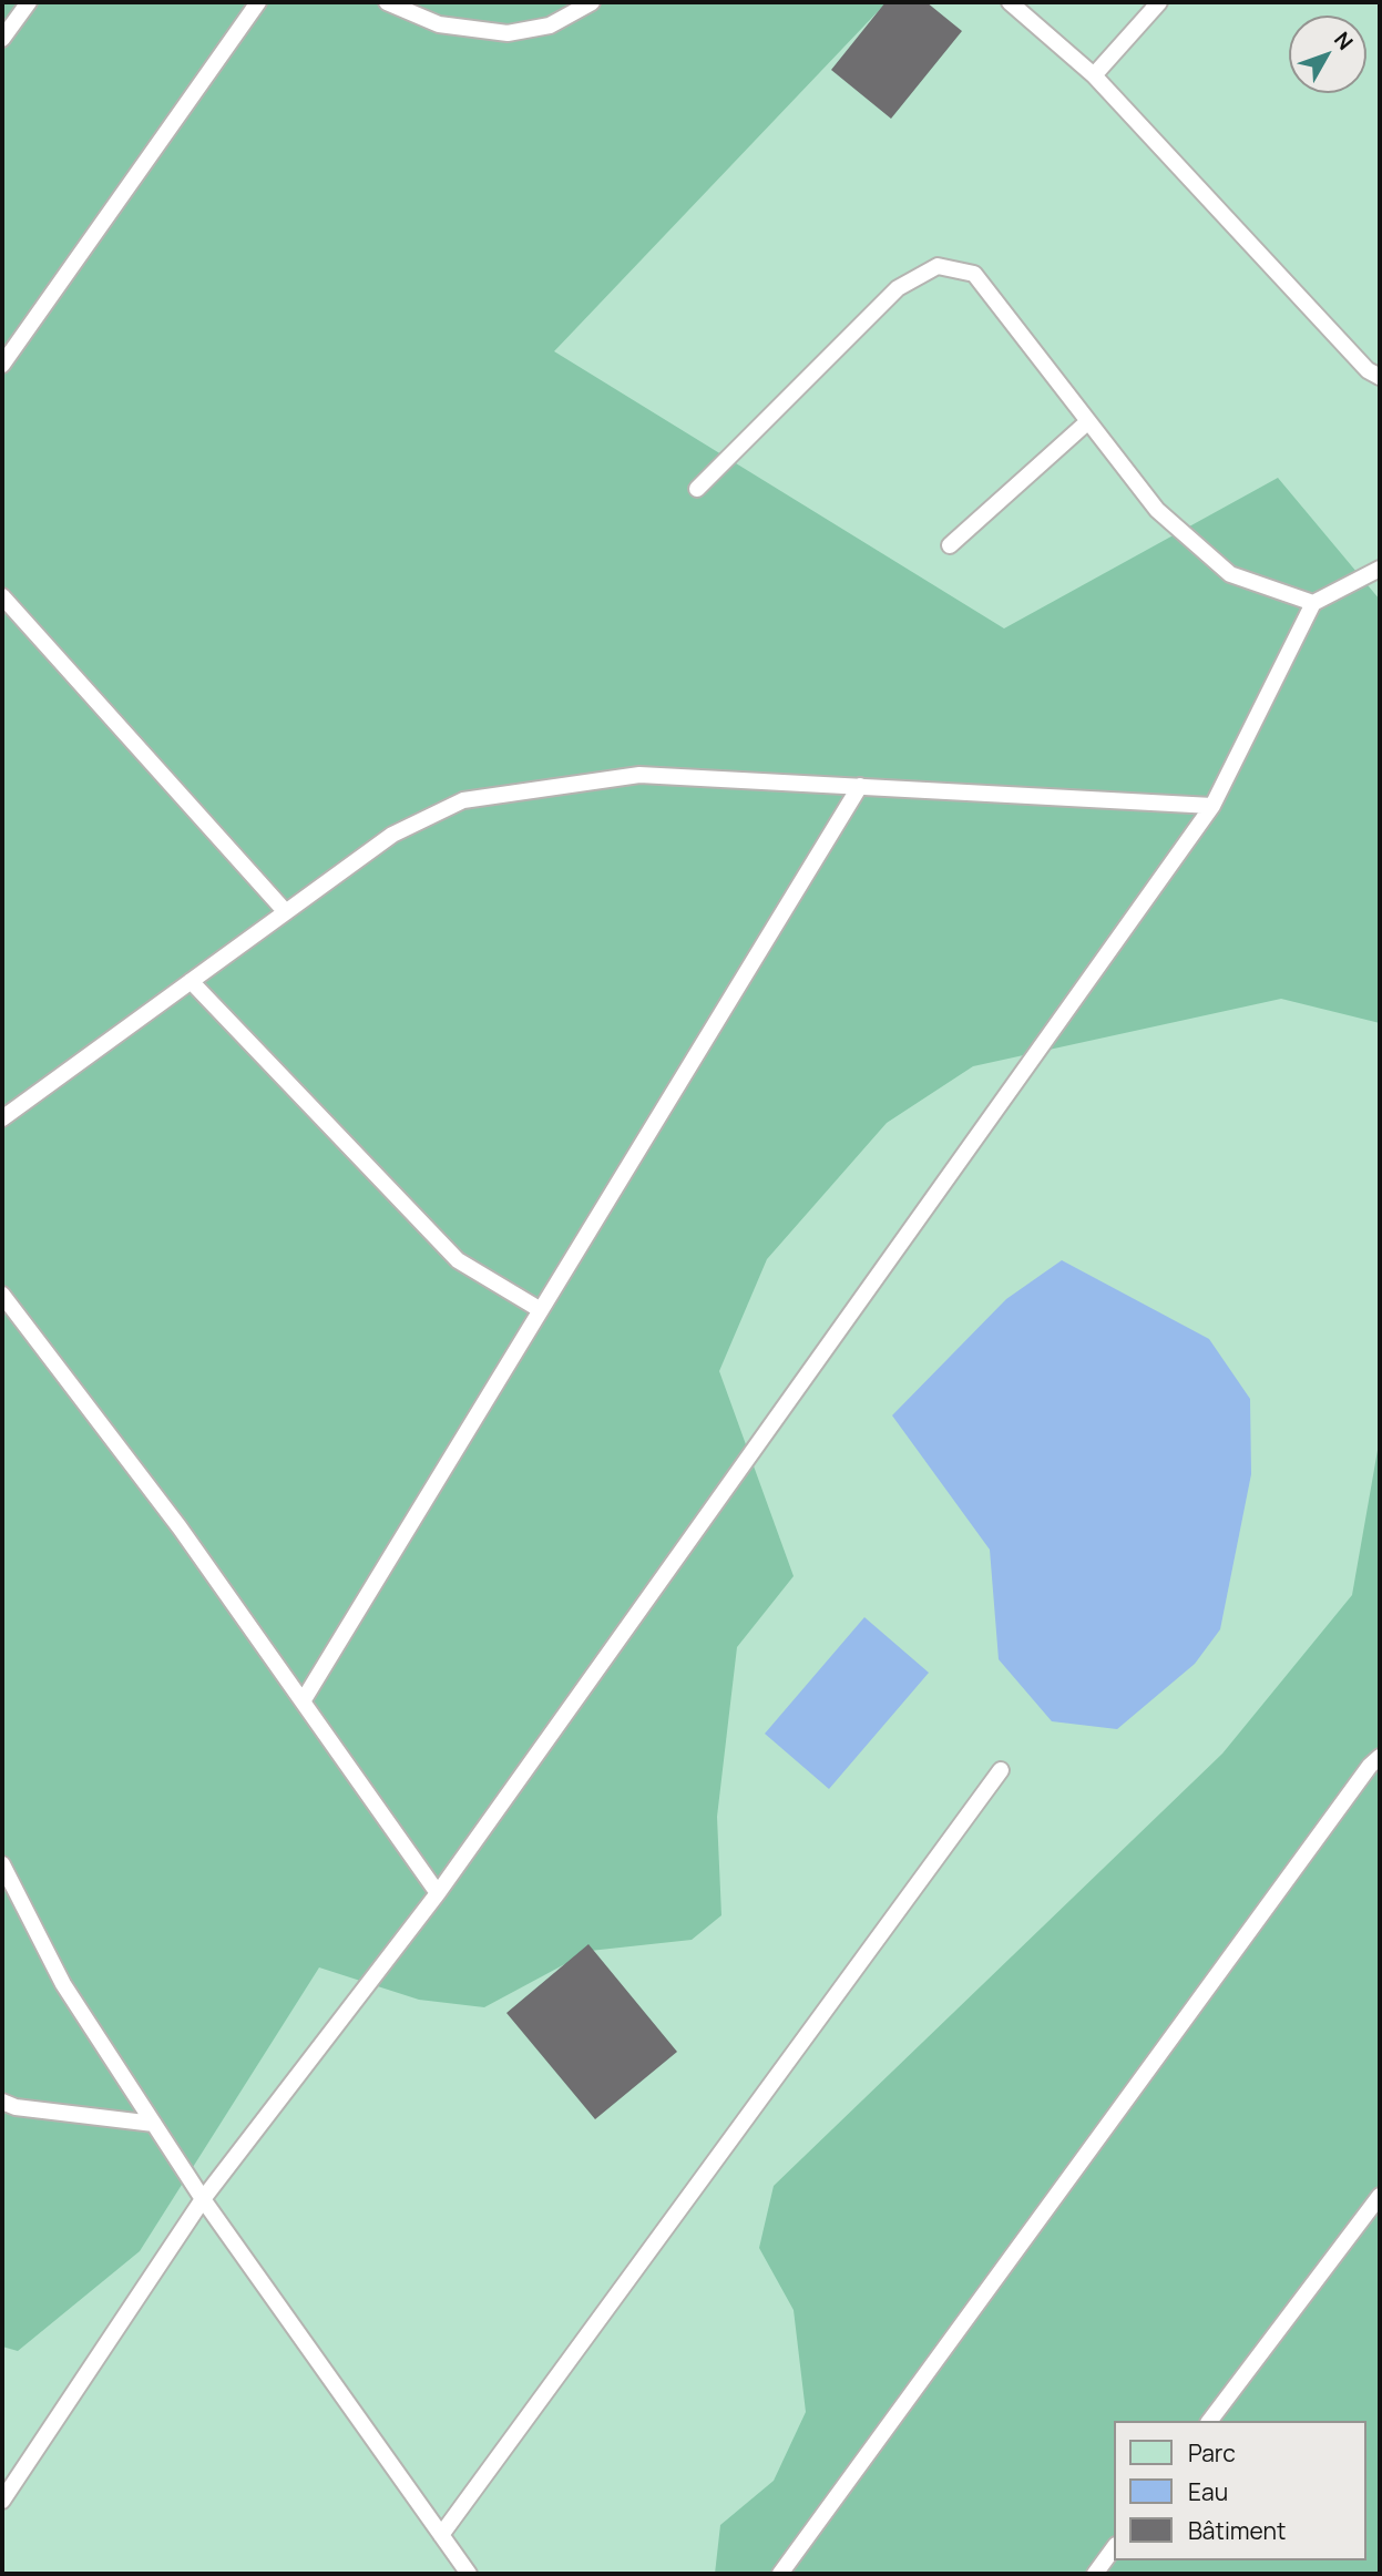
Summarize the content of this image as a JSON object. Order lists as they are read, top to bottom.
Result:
{
  "legend": ["Parc", "Eau", "Bâtiment"],
  "north": "top right"
}
